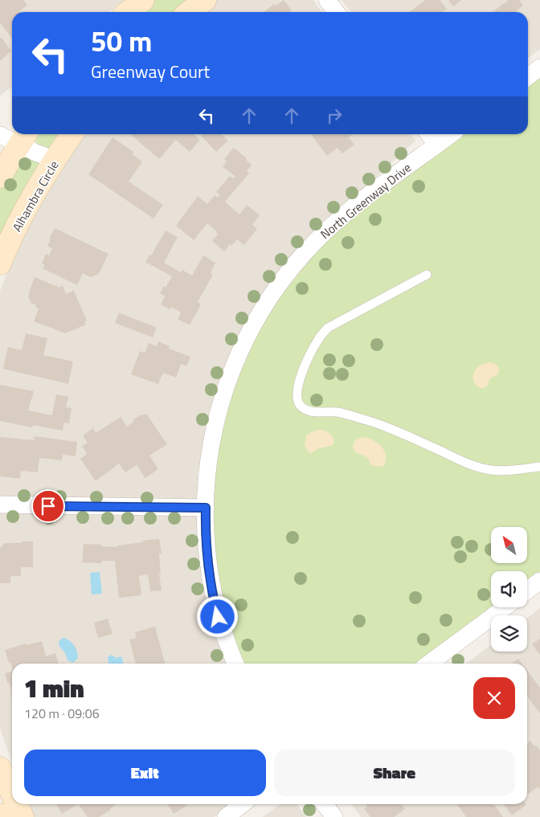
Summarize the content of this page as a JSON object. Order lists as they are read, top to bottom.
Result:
{
  "streets": {
    "street": ["Alhambra Circle", "North Greenway Drive"]
  },
  "north": "top left",
  "page": {
    "turn": ["50 m", "Greenway Court"],
    "heading": ["1 min", "120 m · 09:06"],
    "buttons": ["Exit", "Share"]
  }
}
